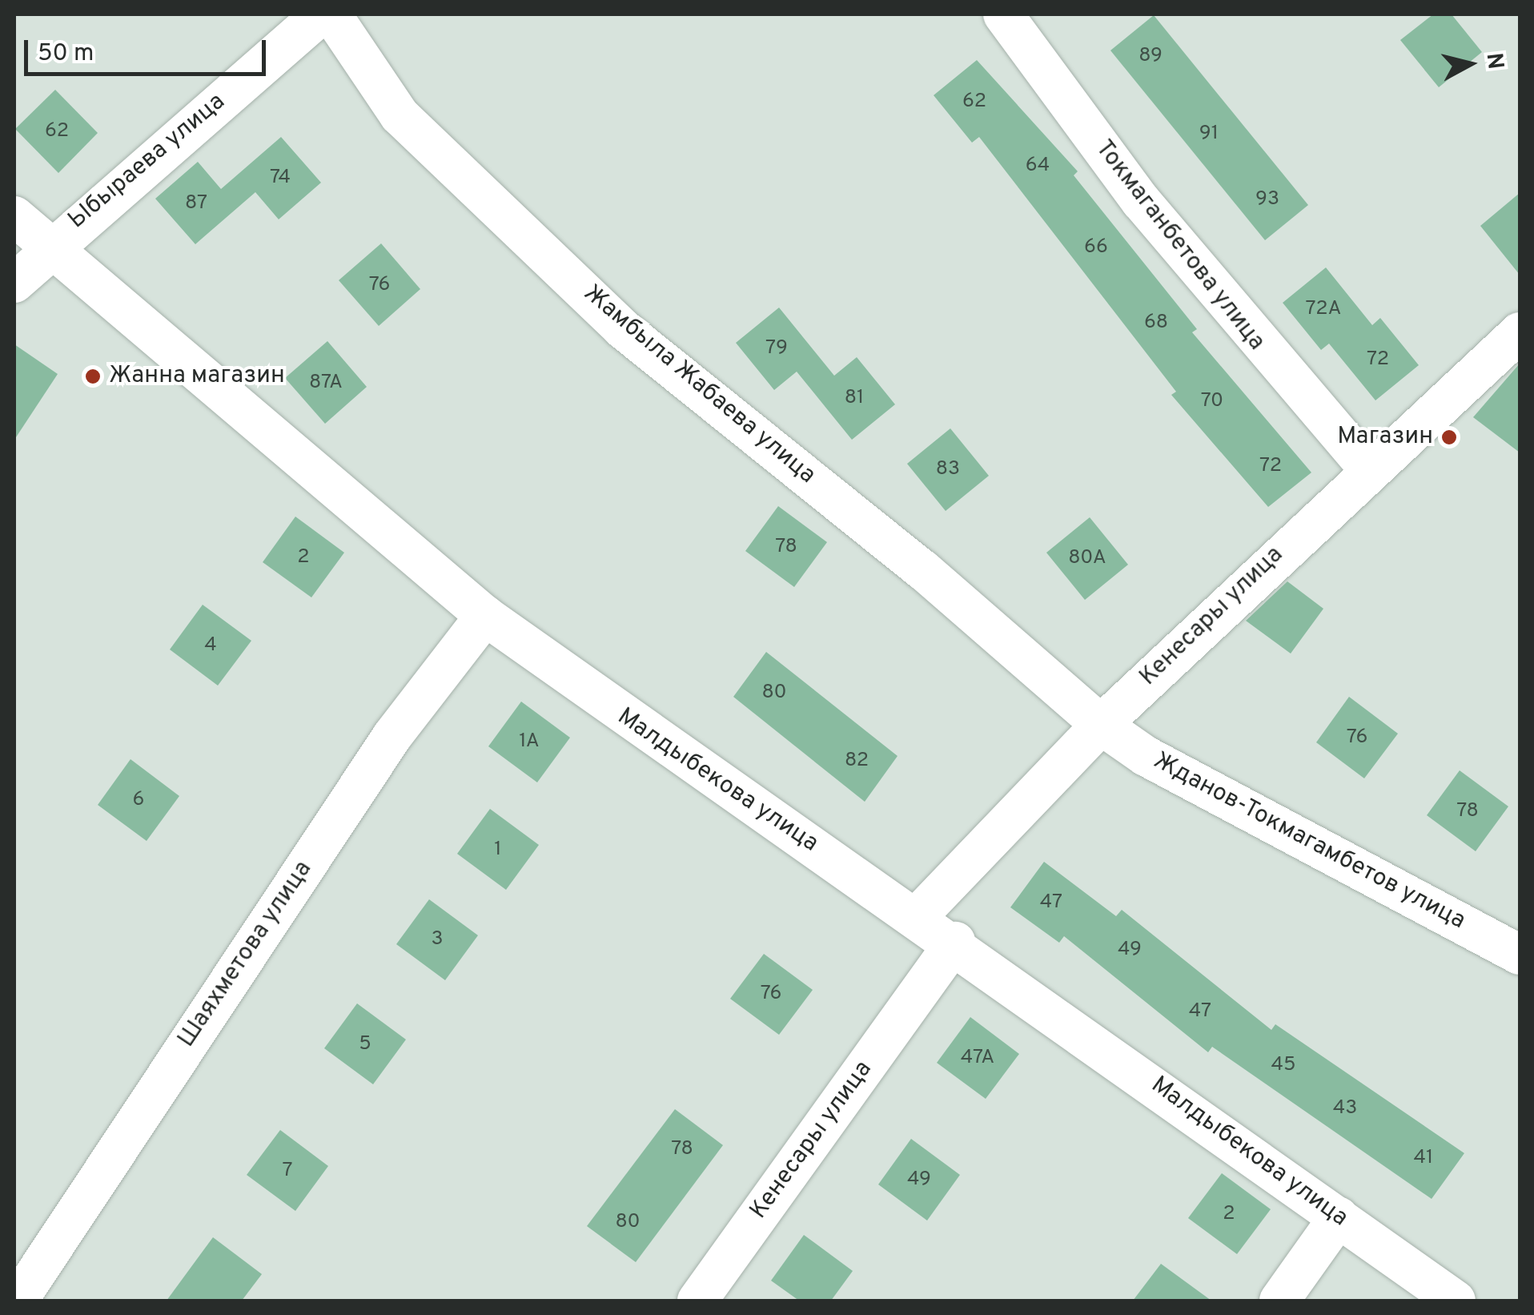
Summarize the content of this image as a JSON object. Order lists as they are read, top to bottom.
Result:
{
  "streets": {
    "street": [
      "Ыбыраева улица",
      "Токмаганбетова улица",
      "Жамбыла Жабаева улица",
      "Кенесары улица",
      "Малдыбекова улица",
      "Жданов-Токмагамбетов улица",
      "Шаяхметова улица"
    ]
  },
  "crossings": [
    ["Ыбыраева улица", "Малдыбекова улица"],
    ["Токмаганбетова улица", "Кенесары улица"],
    ["Жамбыла Жабаева улица", "Кенесары улица"],
    ["Жамбыла Жабаева улица", "Жданов-Токмагамбетов улица"],
    ["Кенесары улица", "Малдыбекова улица"],
    ["Кенесары улица", "Жданов-Токмагамбетов улица"],
    ["Малдыбекова улица", "Шаяхметова улица"]
  ],
  "places": ["Жанна магазин", "Магазин"],
  "house_numbers": [
    "89",
    "62",
    "62",
    "91",
    "64",
    "74",
    "93",
    "87",
    "66",
    "76",
    "72А",
    "68",
    "79",
    "72",
    "87А",
    "81",
    "70",
    "72",
    "83",
    "78",
    "2",
    "80А",
    "4",
    "80",
    "76",
    "1А",
    "82",
    "6",
    "78",
    "1",
    "47",
    "3",
    "49",
    "76",
    "47",
    "5",
    "47А",
    "45",
    "43",
    "78",
    "41",
    "7",
    "49",
    "2",
    "80"
  ],
  "scale_bar": "50 m",
  "north": "right"
}
